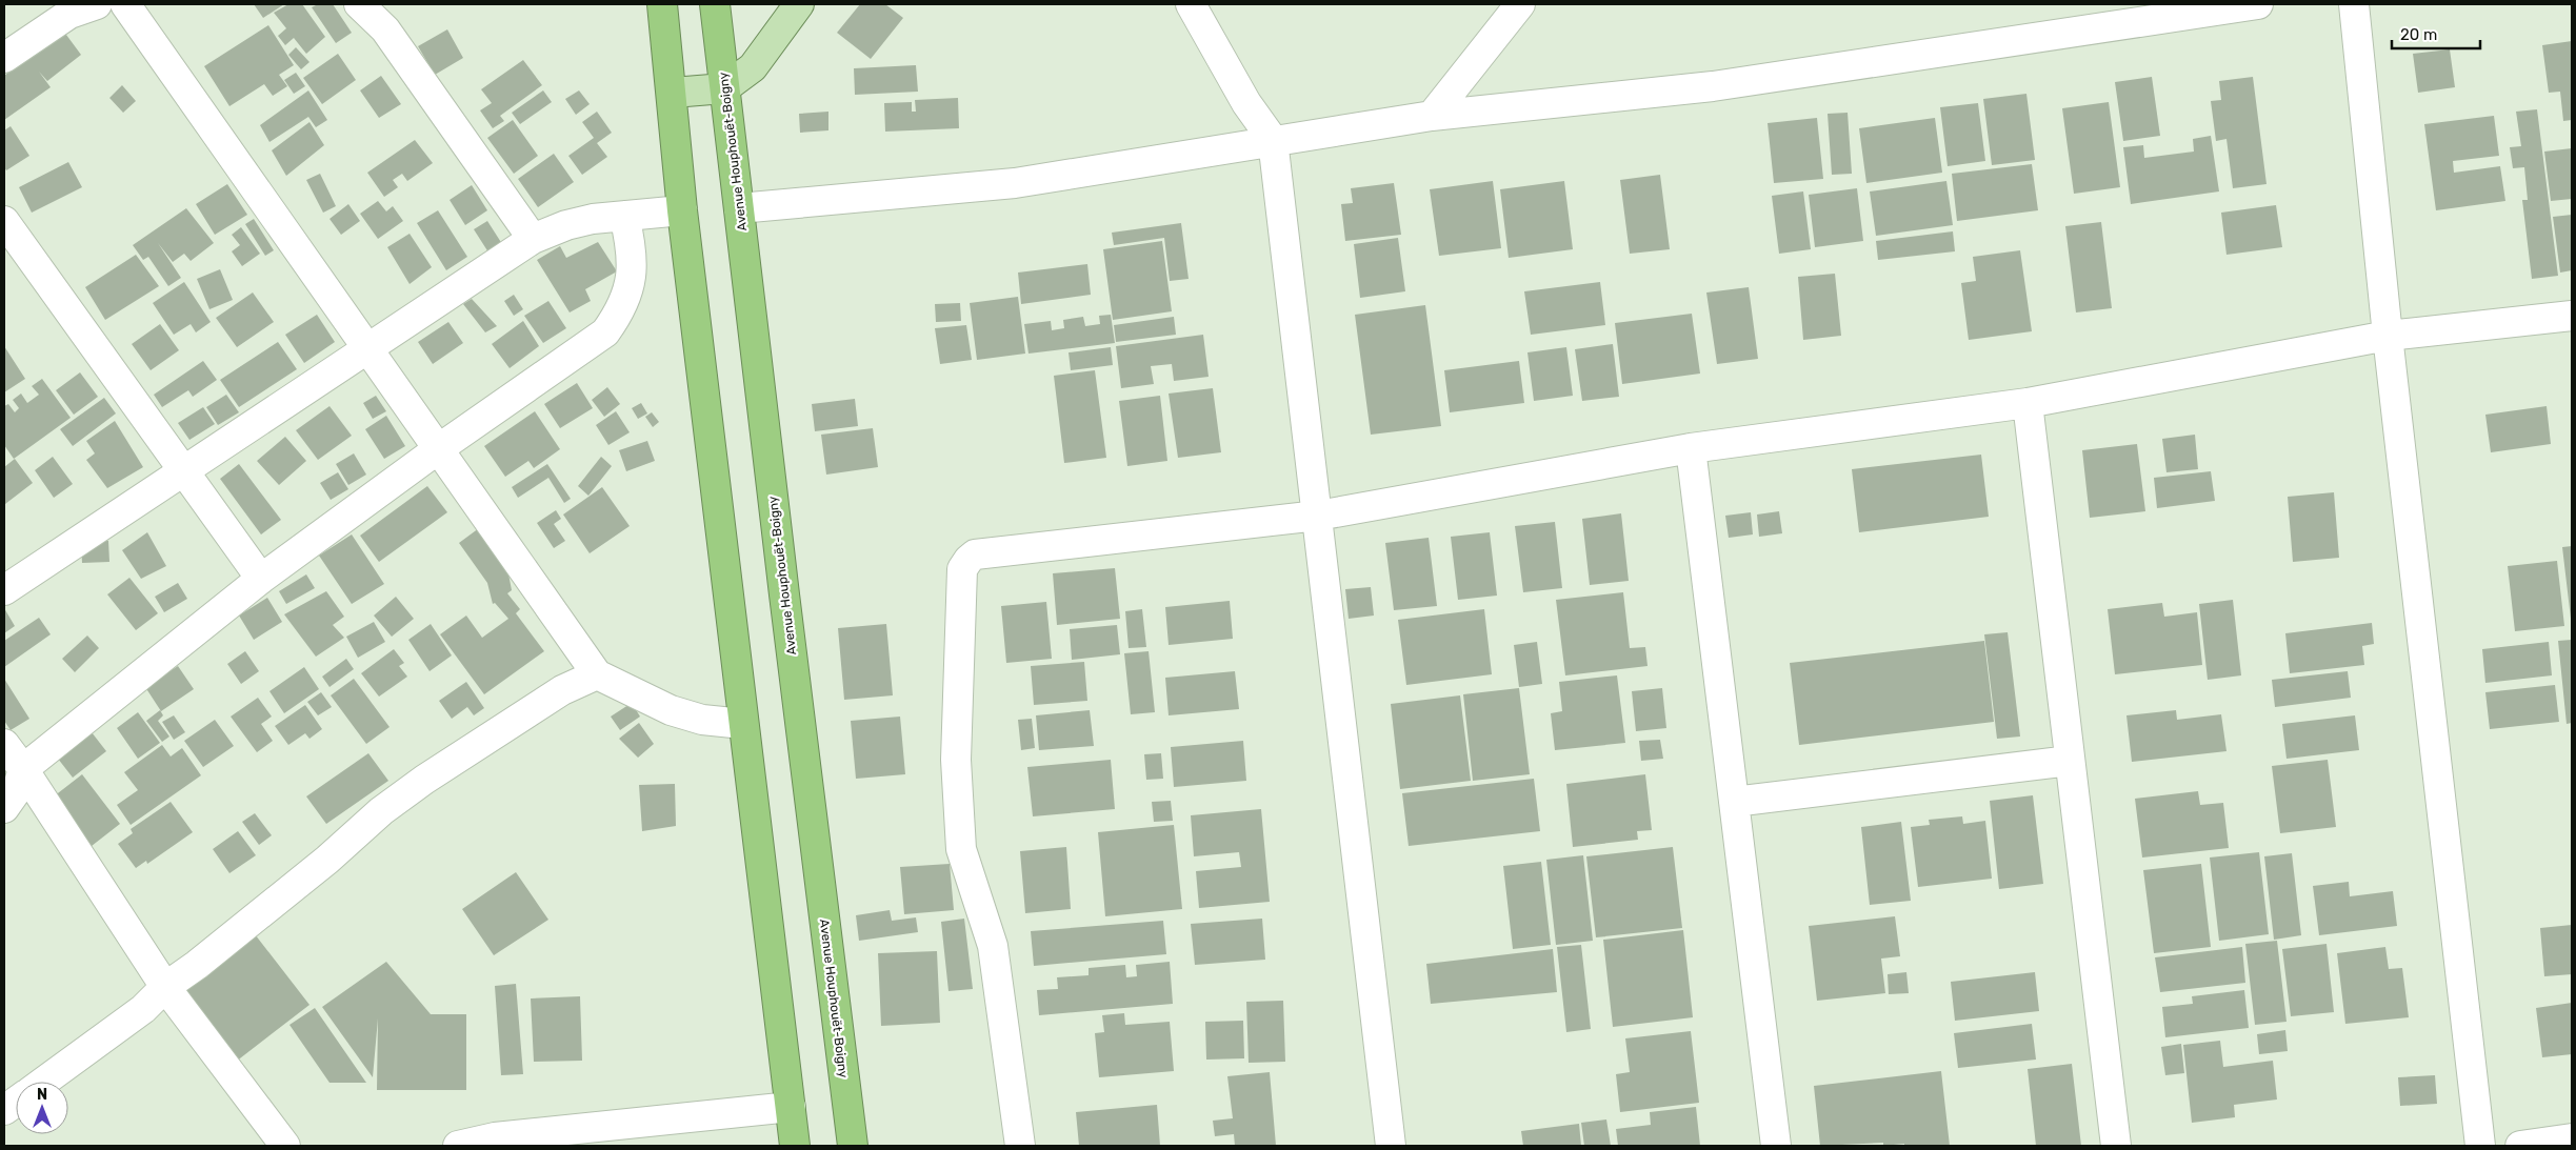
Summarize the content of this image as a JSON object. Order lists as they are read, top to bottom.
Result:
{
  "streets": {
    "highway": ["Avenue Houphouët-Boigny"]
  },
  "scale_bar": "20 m",
  "north": "top"
}
